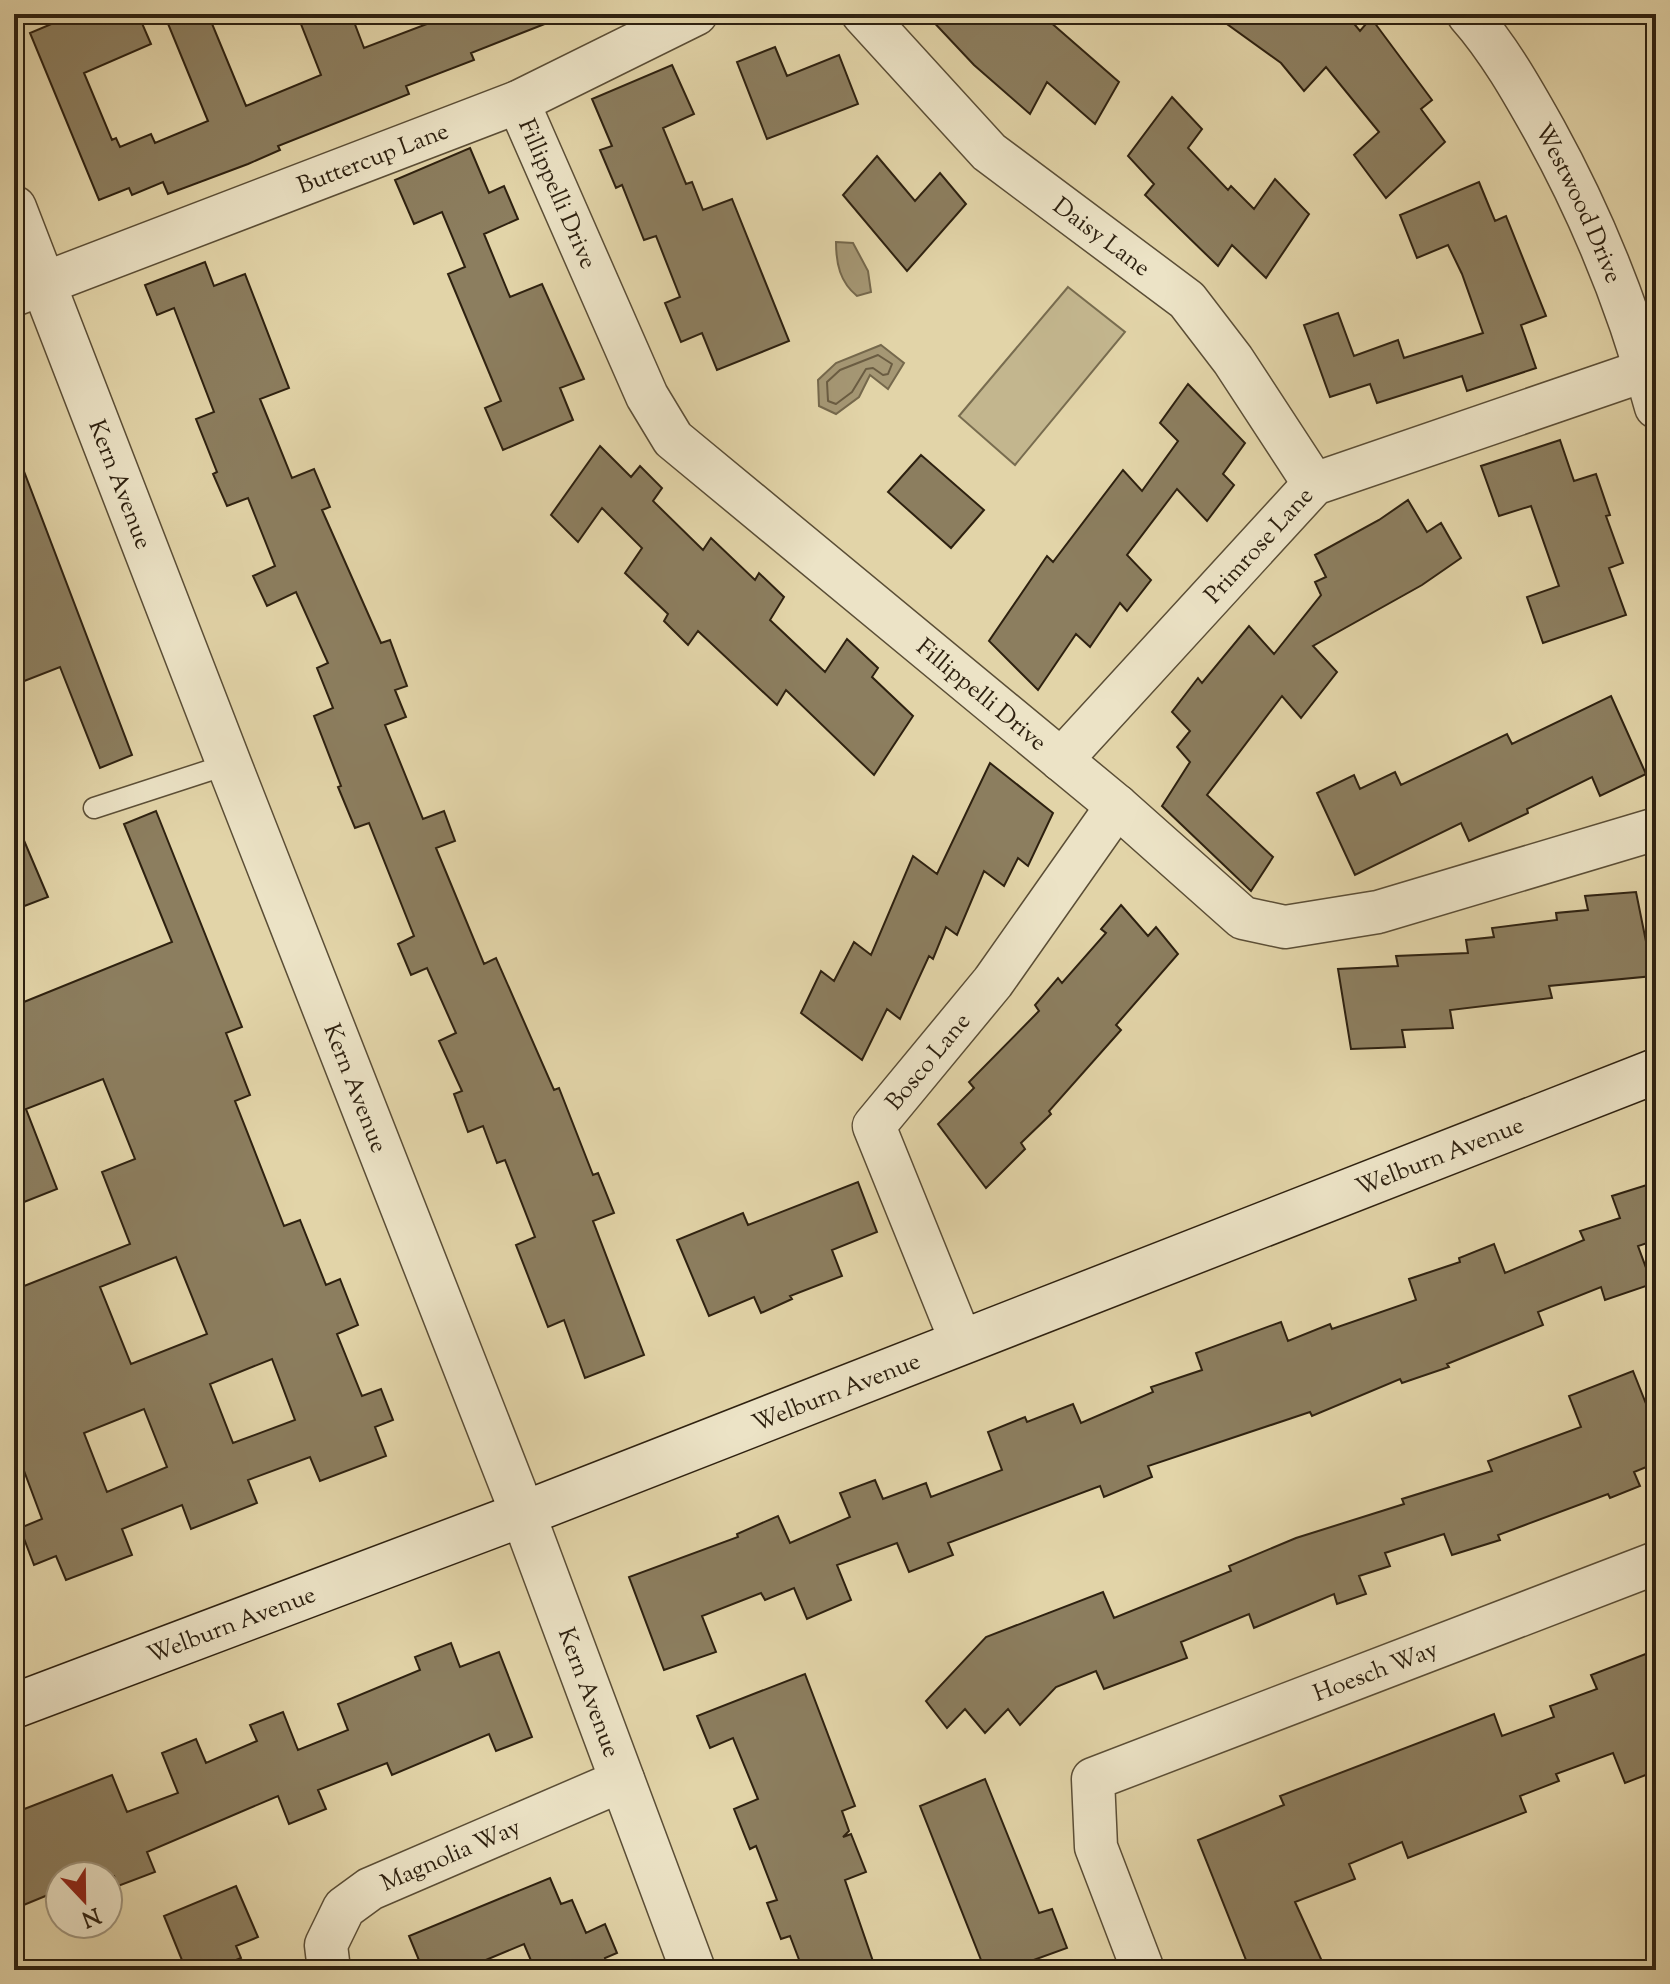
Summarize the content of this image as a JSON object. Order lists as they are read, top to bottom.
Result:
{
  "streets": {
    "street": [
      "Buttercup Lane",
      "Fillippelli Drive",
      "Westwood Drive",
      "Daisy Lane",
      "Kern Avenue",
      "Primrose Lane",
      "Bosco Lane",
      "Welburn Avenue",
      "Hoesch Way",
      "Magnolia Way"
    ]
  },
  "crossings": [
    ["Buttercup Lane", "Fillippelli Drive"],
    ["Buttercup Lane", "Kern Avenue"],
    ["Fillippelli Drive", "Primrose Lane"],
    ["Fillippelli Drive", "Bosco Lane"],
    ["Westwood Drive", "Primrose Lane"],
    ["Daisy Lane", "Primrose Lane"],
    ["Kern Avenue", "Welburn Avenue"],
    ["Kern Avenue", "Magnolia Way"],
    ["Bosco Lane", "Welburn Avenue"]
  ],
  "north": "bottom"
}
